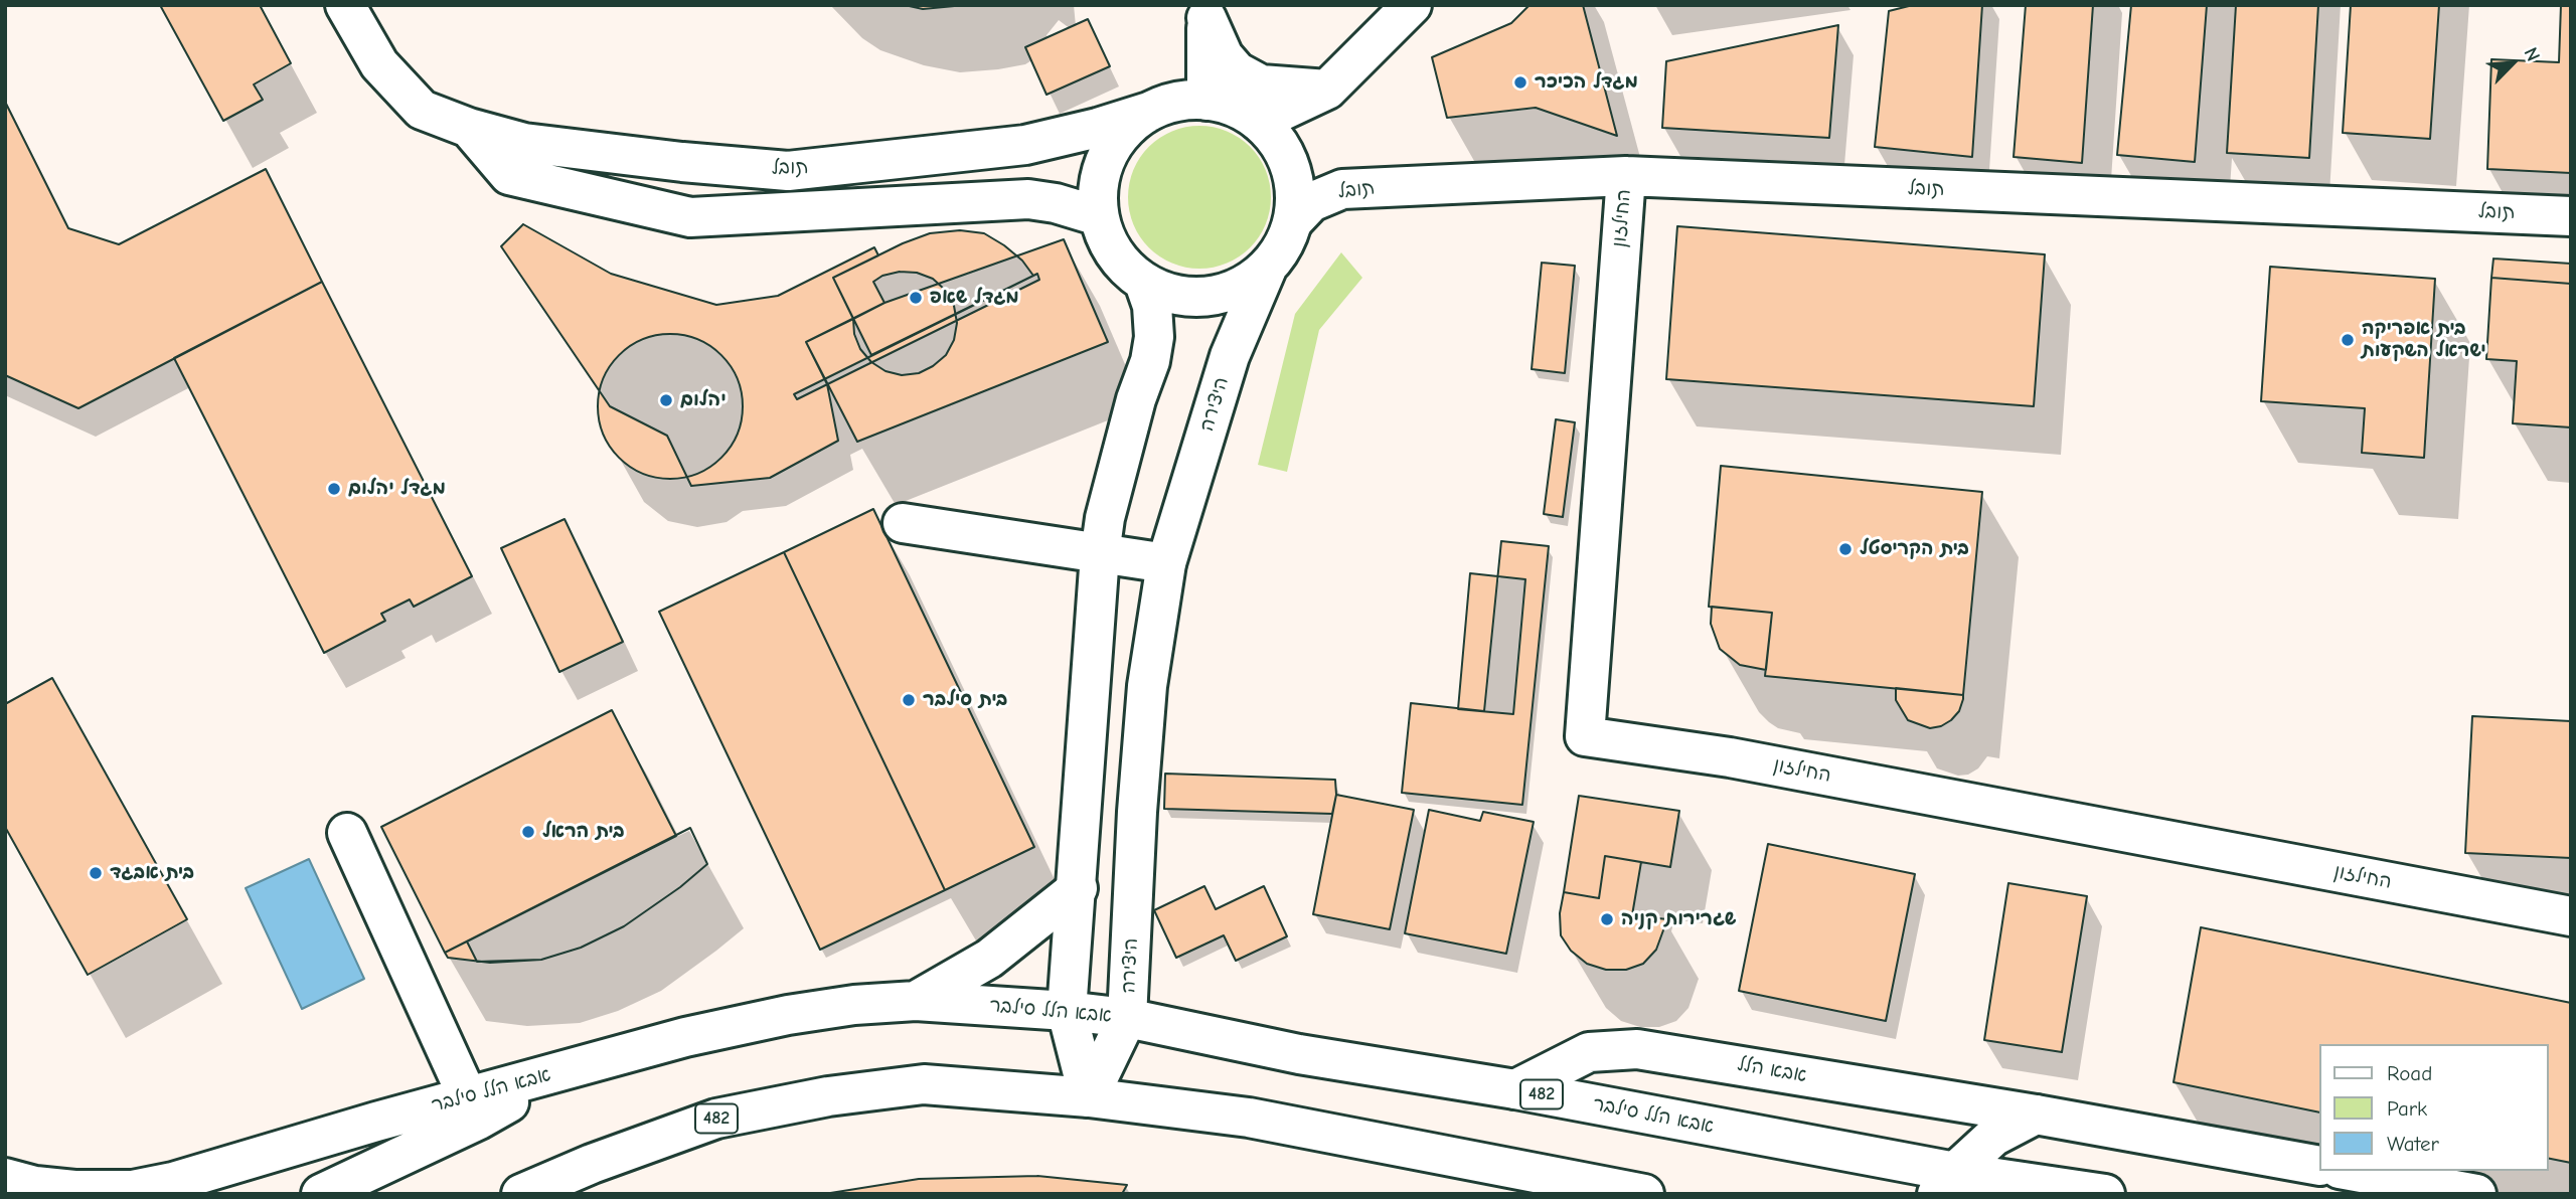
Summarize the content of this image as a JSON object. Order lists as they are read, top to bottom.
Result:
{
  "streets": {
    "street": [
      "תובל",
      "החילזון",
      "היצירה",
      "אבא הלל סילבר",
      "אבא הלל",
      "482"
    ]
  },
  "crossings": [
    ["תובל", "החילזון"],
    ["תובל", "היצירה"],
    ["היצירה", "אבא הלל סילבר"],
    ["היצירה", "482"],
    ["אבא הלל סילבר", "אבא הלל"]
  ],
  "places": [
    "מגדל הכיכר",
    "מגדל שאפ",
    "בית אפריקה ישראל השקעות",
    "יהלום",
    "מגדל יהלום",
    "בית הקריסטל",
    "בית סילבר",
    "בית הראל",
    "בית אבגד",
    "שגרירות קניה"
  ],
  "legend": ["Road", "Park", "Water"],
  "north": "top right"
}
